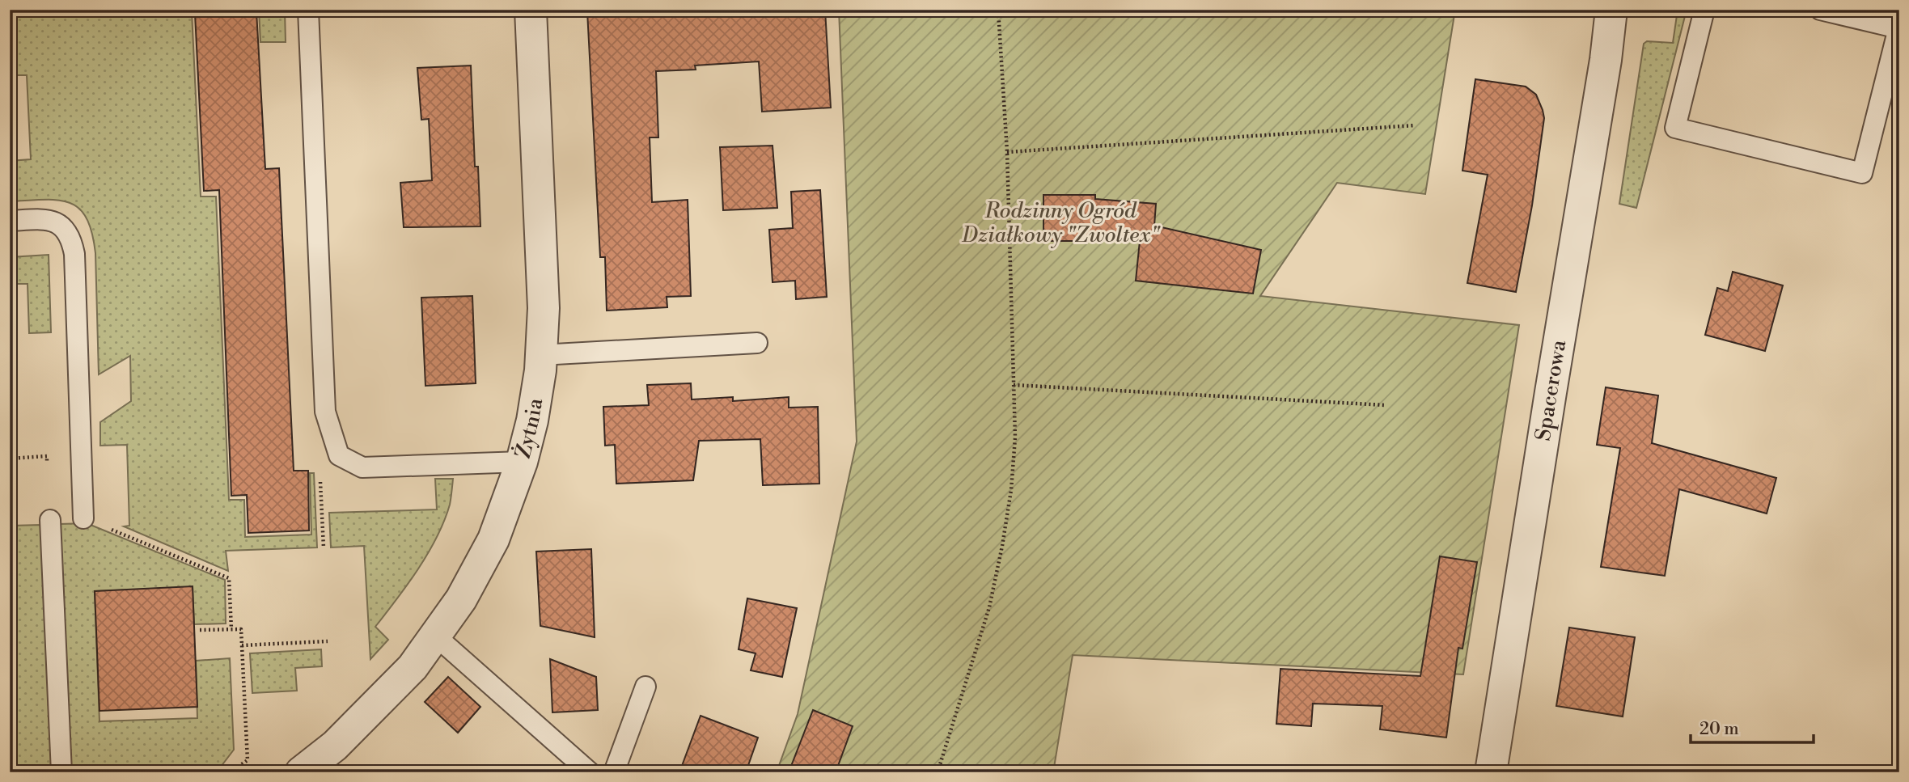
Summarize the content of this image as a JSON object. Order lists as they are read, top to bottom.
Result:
{
  "streets": {
    "street": ["Spacerowa", "Żytnia"]
  },
  "parks": ["Rodzinny Ogród Działkowy \"Zwoltex\""],
  "scale_bar": "20 m"
}
